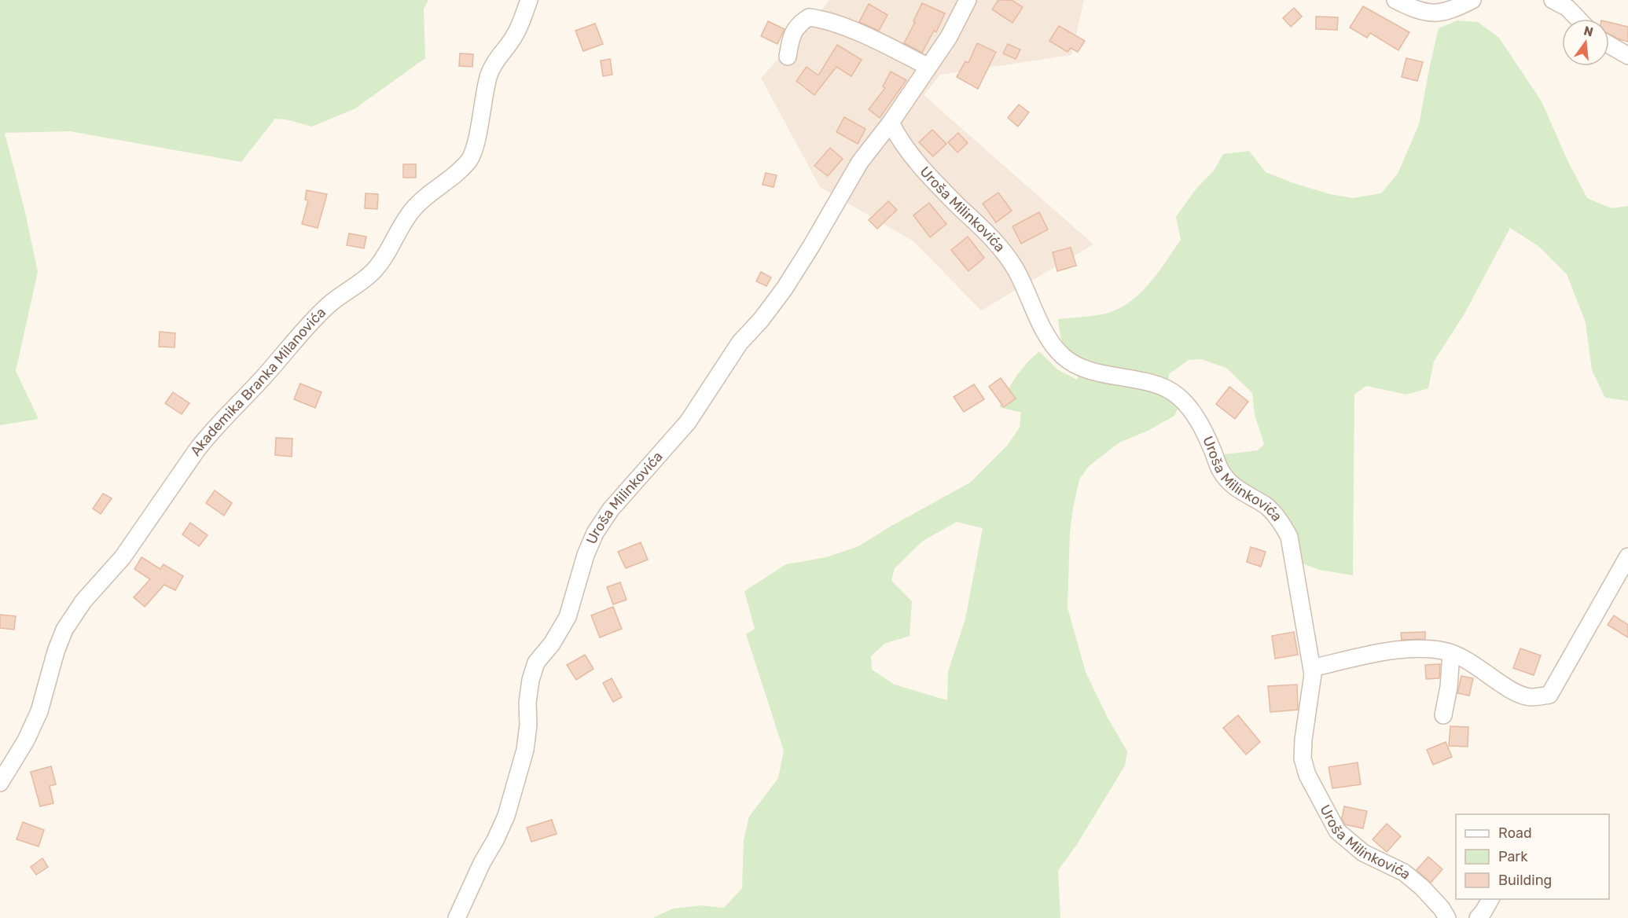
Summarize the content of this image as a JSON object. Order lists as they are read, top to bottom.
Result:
{
  "streets": {
    "street": ["Uroša Milinkovića", "Akademika Branka Milanovića"]
  },
  "legend": ["Road", "Park", "Building"],
  "north": "top"
}
